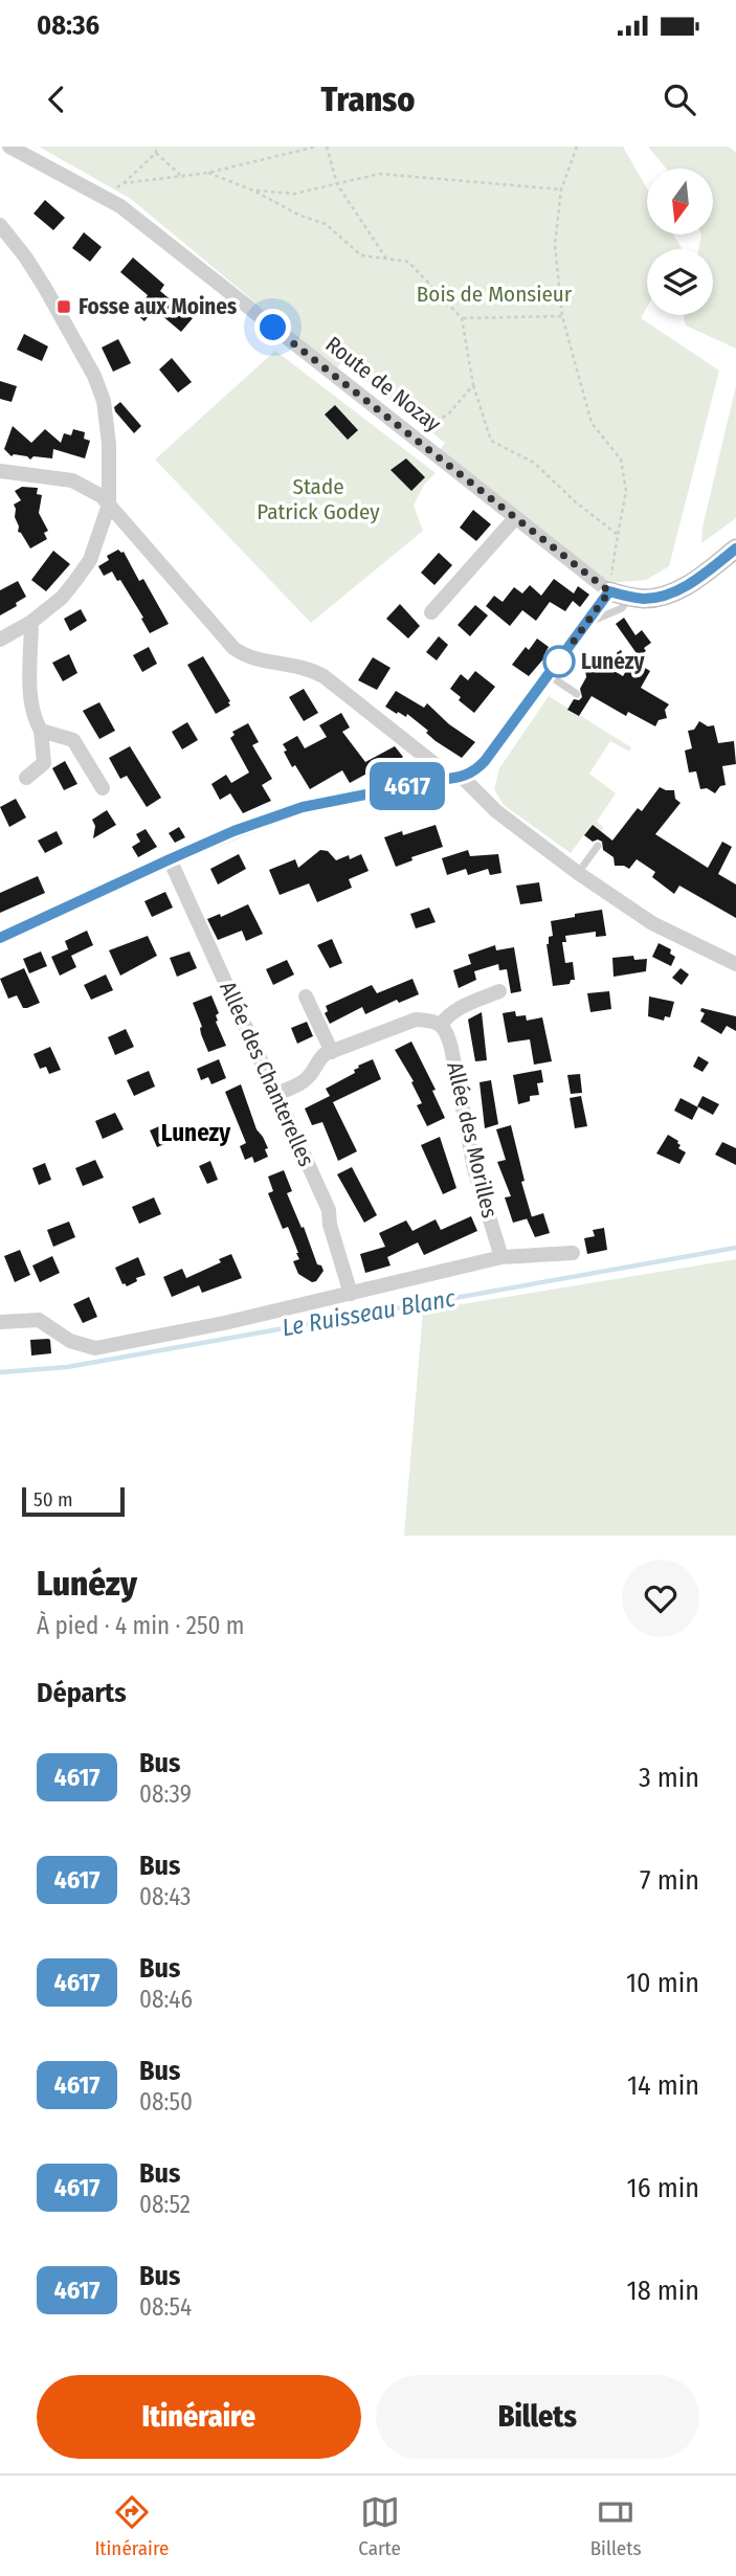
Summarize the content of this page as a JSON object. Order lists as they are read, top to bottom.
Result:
{
  "streets": {
    "street": ["Route de Nozay", "Allée des Chanterelles", "Allée des Morilles"]
  },
  "districts": ["Lunezy"],
  "water": ["Le Ruisseau Blanc"],
  "parks": ["Bois de Monsieur", "Stade Patrick Godey"],
  "places": {
    "transit": ["Fosse aux Moines"],
    "other": ["Lunézy"]
  },
  "lines": ["bus line 4617"],
  "scale_bar": "50 m",
  "north": "bottom",
  "page": {
    "status": "08:36",
    "header": "Transo",
    "on_map": "4617",
    "scale": "50 m",
    "heading": [
      ["Lunézy", "À pied · 4 min · 250 m"],
      "Départs"
    ],
    "list": [
      {
        "mark": "4617",
        "name": "Bus",
        "note": "08:39",
        "value": "3 min"
      },
      {
        "mark": "4617",
        "name": "Bus",
        "note": "08:43",
        "value": "7 min"
      },
      {
        "mark": "4617",
        "name": "Bus",
        "note": "08:46",
        "value": "10 min"
      },
      {
        "mark": "4617",
        "name": "Bus",
        "note": "08:50",
        "value": "14 min"
      },
      {
        "mark": "4617",
        "name": "Bus",
        "note": "08:52",
        "value": "16 min"
      },
      {
        "mark": "4617",
        "name": "Bus",
        "note": "08:54",
        "value": "18 min"
      }
    ],
    "buttons": ["Itinéraire", "Billets"],
    "tabs": ["Itinéraire", "Carte", "Billets"]
  }
}
